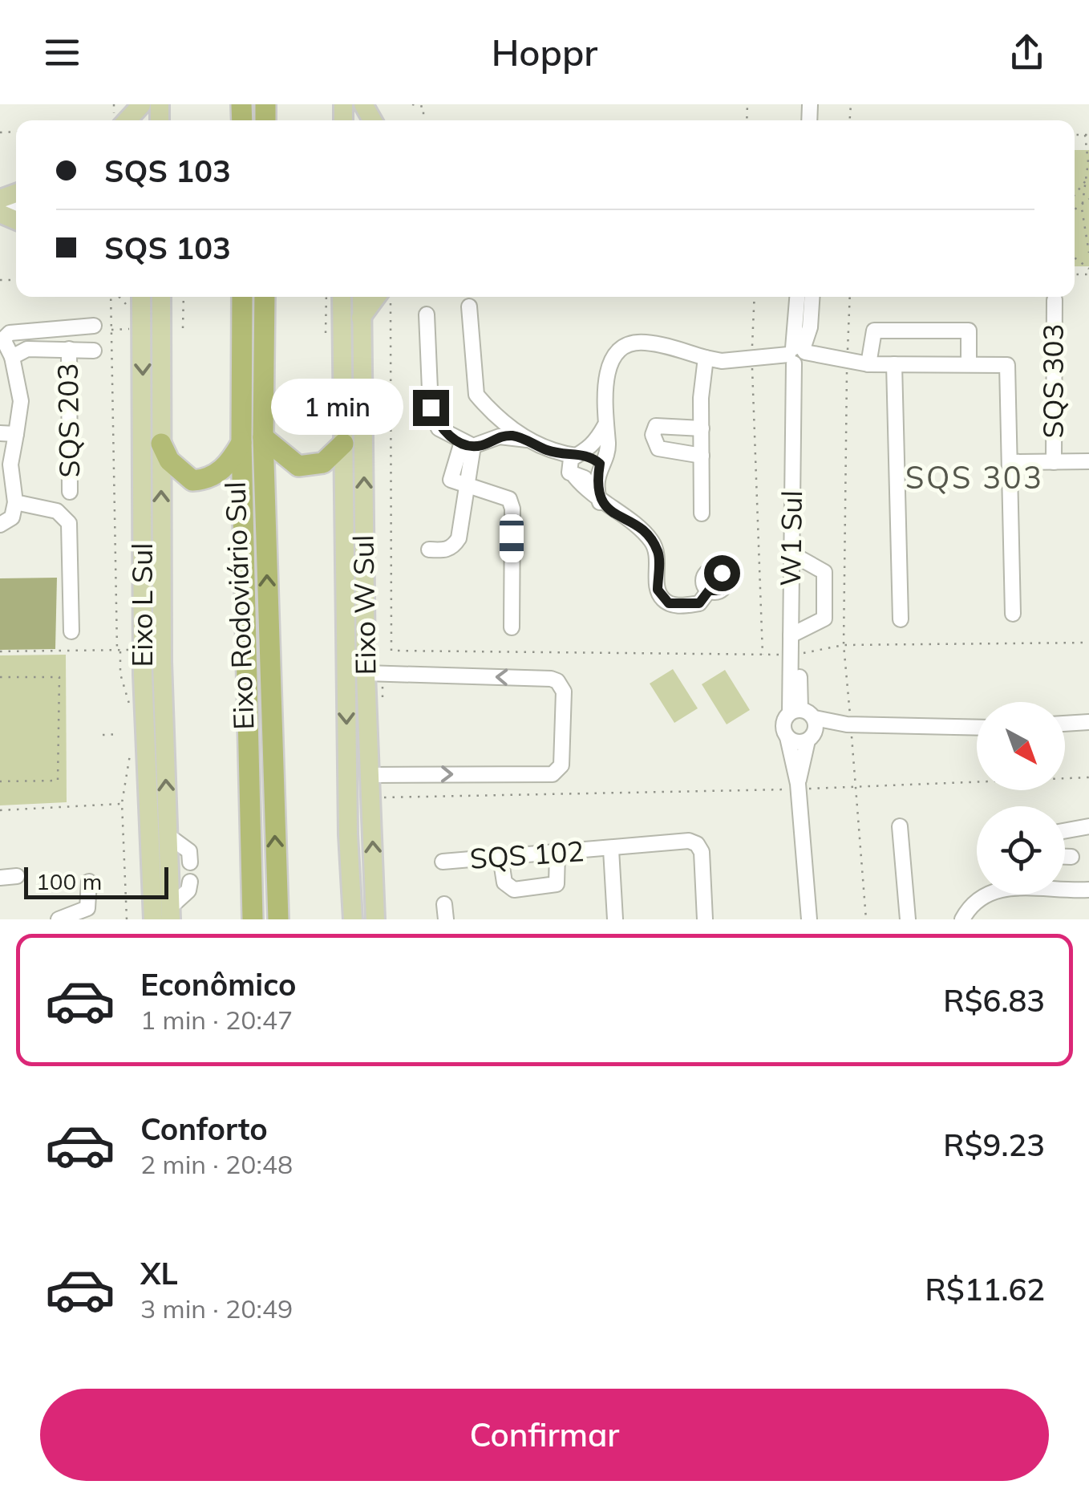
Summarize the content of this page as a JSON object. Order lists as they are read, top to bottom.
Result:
{
  "streets": {
    "highway": ["Eixo Rodoviário Sul"],
    "main road": ["Eixo L Sul", "Eixo W Sul"],
    "street": [
      "SQS 303",
      "SQS 203",
      "W1 Sul",
      "SQS 102"
    ]
  },
  "crossings": [
    ["SQS 303", "W1 Sul"]
  ],
  "districts": ["SQS 303"],
  "scale_bar": "100 m",
  "north": "bottom right",
  "page": {
    "header": "Hoppr",
    "banner": ["SQS 103", "SQS 103"],
    "bubble": "1 min",
    "scale": "100 m",
    "list": [
      {
        "name": "Econômico",
        "note": "1 min · 20:47",
        "value": "R$6.83"
      },
      {
        "name": "Conforto",
        "note": "2 min · 20:48",
        "value": "R$9.23"
      },
      {
        "name": "XL",
        "note": "3 min · 20:49",
        "value": "R$11.62"
      }
    ],
    "buttons": "Confirmar"
  }
}
